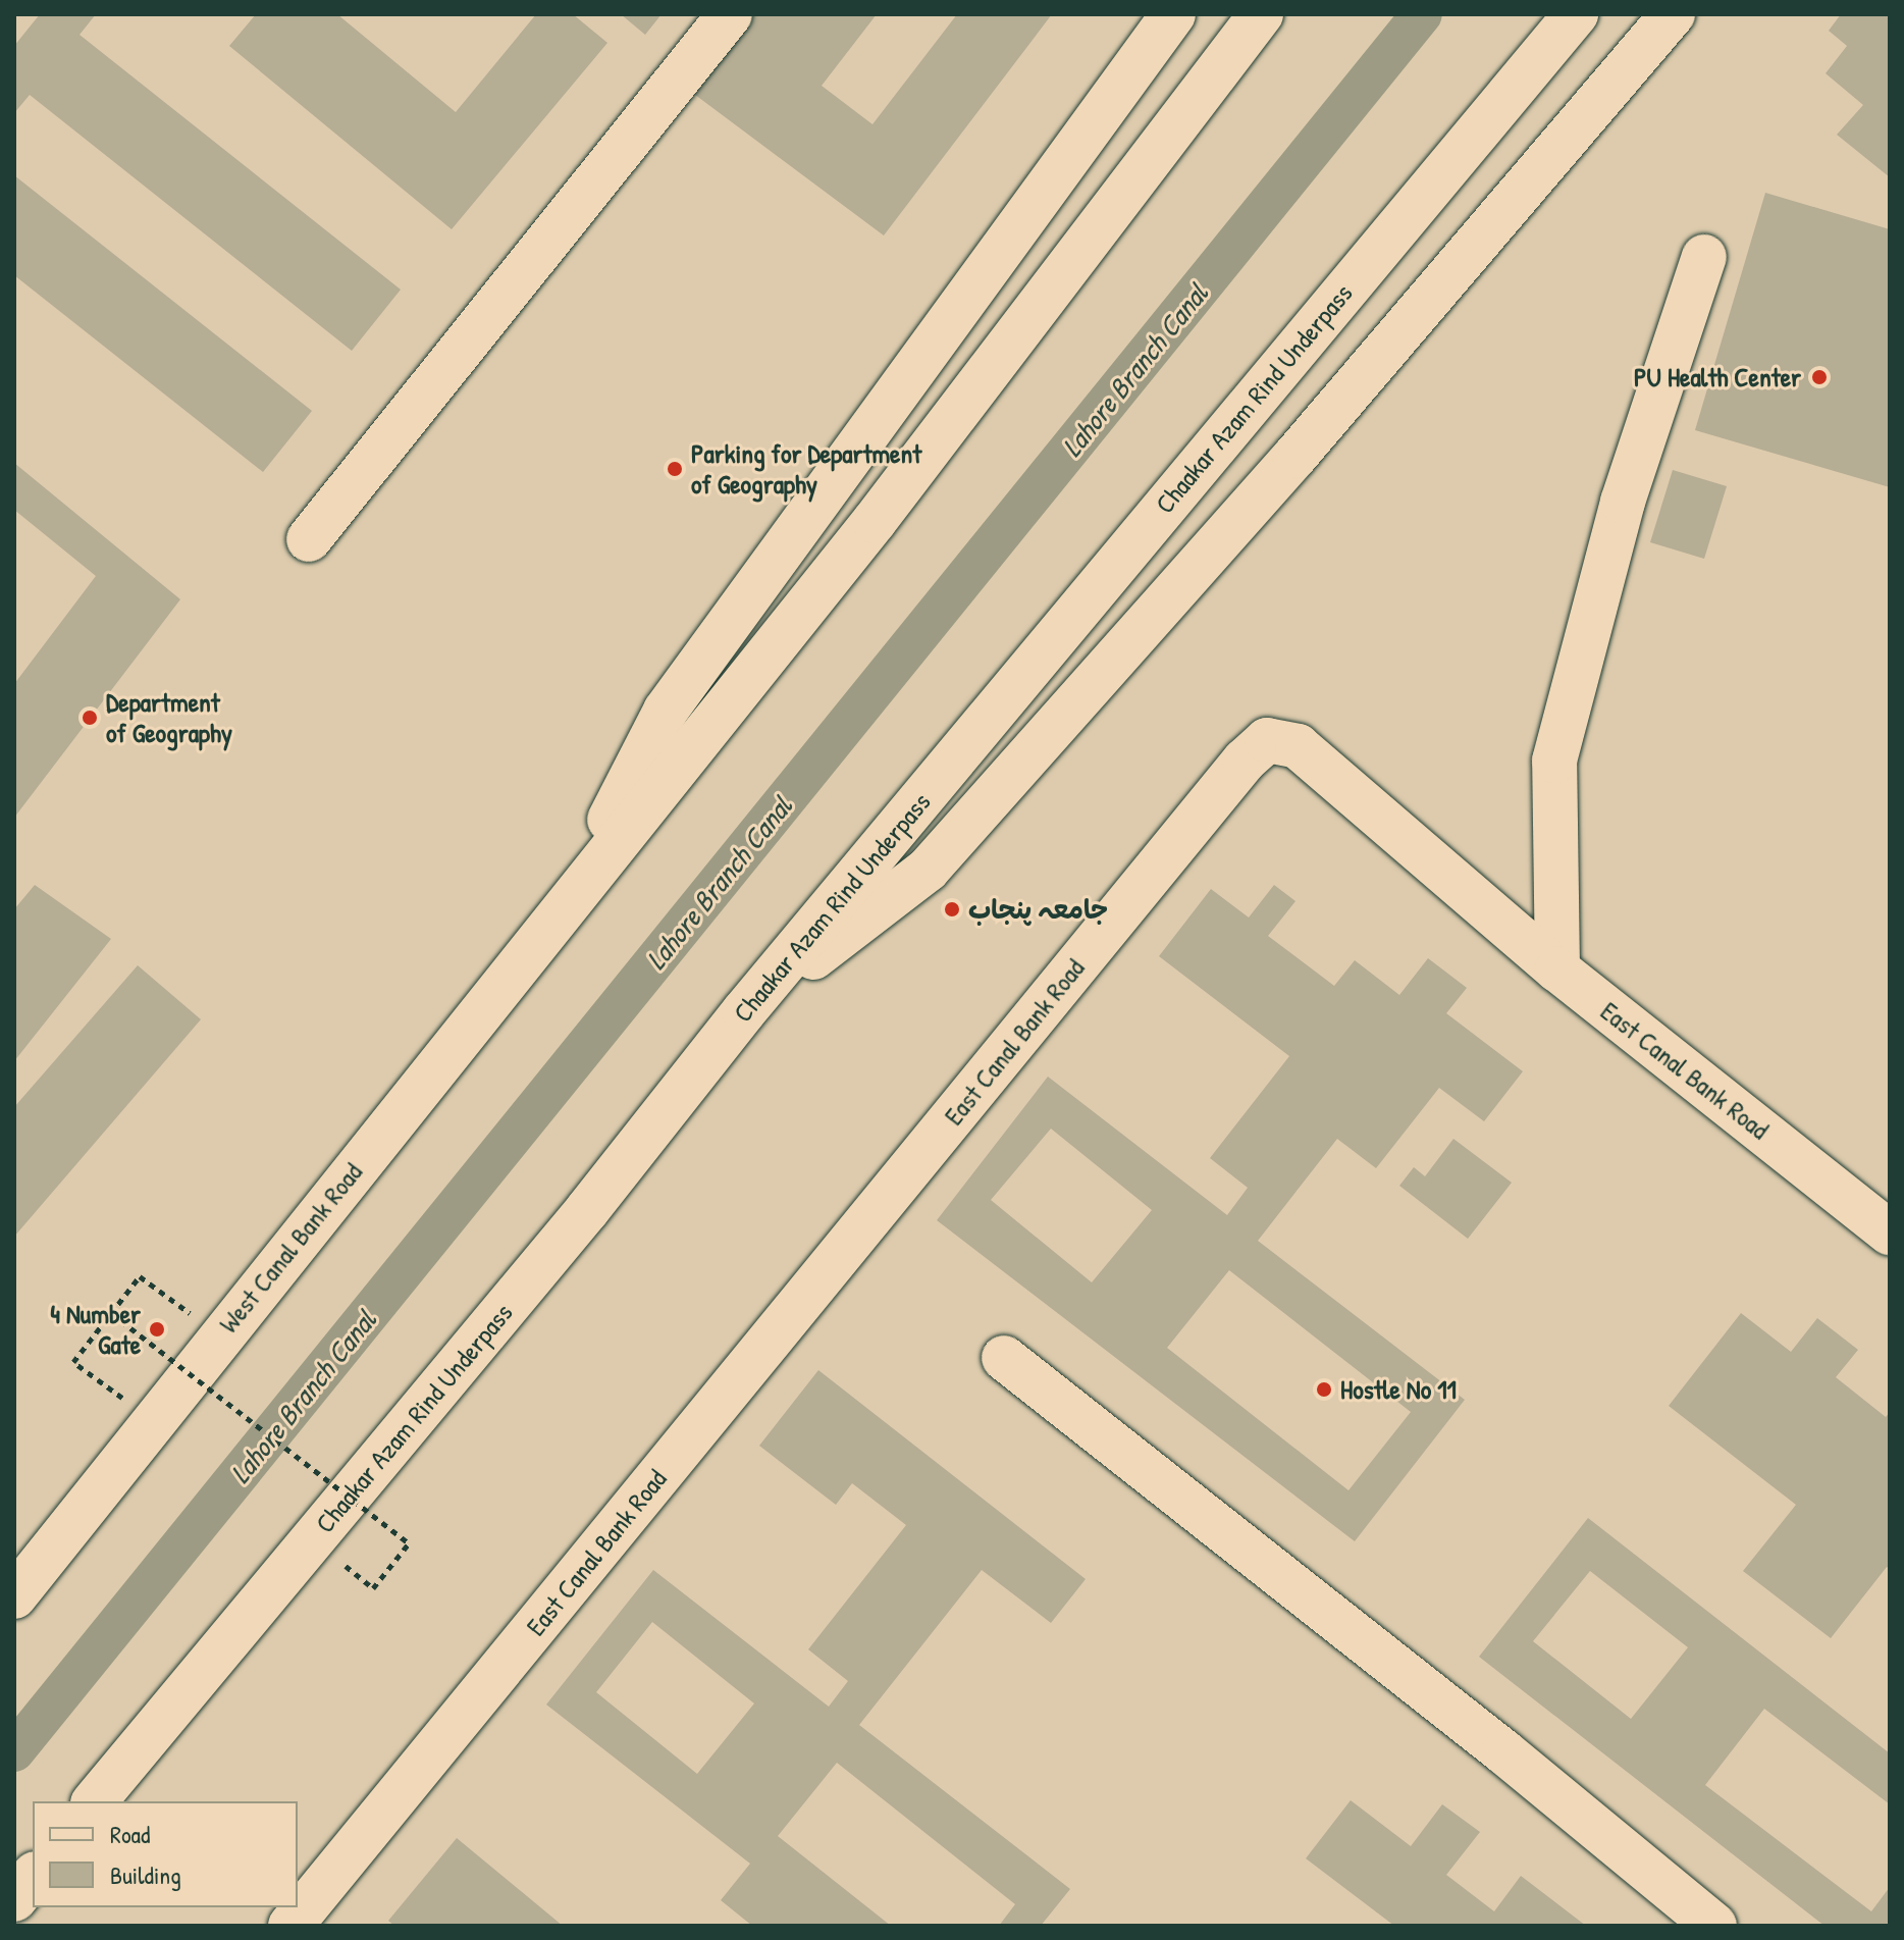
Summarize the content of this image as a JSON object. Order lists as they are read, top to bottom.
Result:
{
  "streets": {
    "main road": ["Chaakar Azam Rind Underpass", "East Canal Bank Road", "West Canal Bank Road"]
  },
  "water": ["Lahore Branch Canal"],
  "places": [
    "PU Health Center",
    "Parking for Department of Geography",
    "Department of Geography",
    "جامعہ پنجاب",
    "4 Number Gate",
    "Hostle No 11"
  ],
  "legend": ["Road", "Building"]
}
